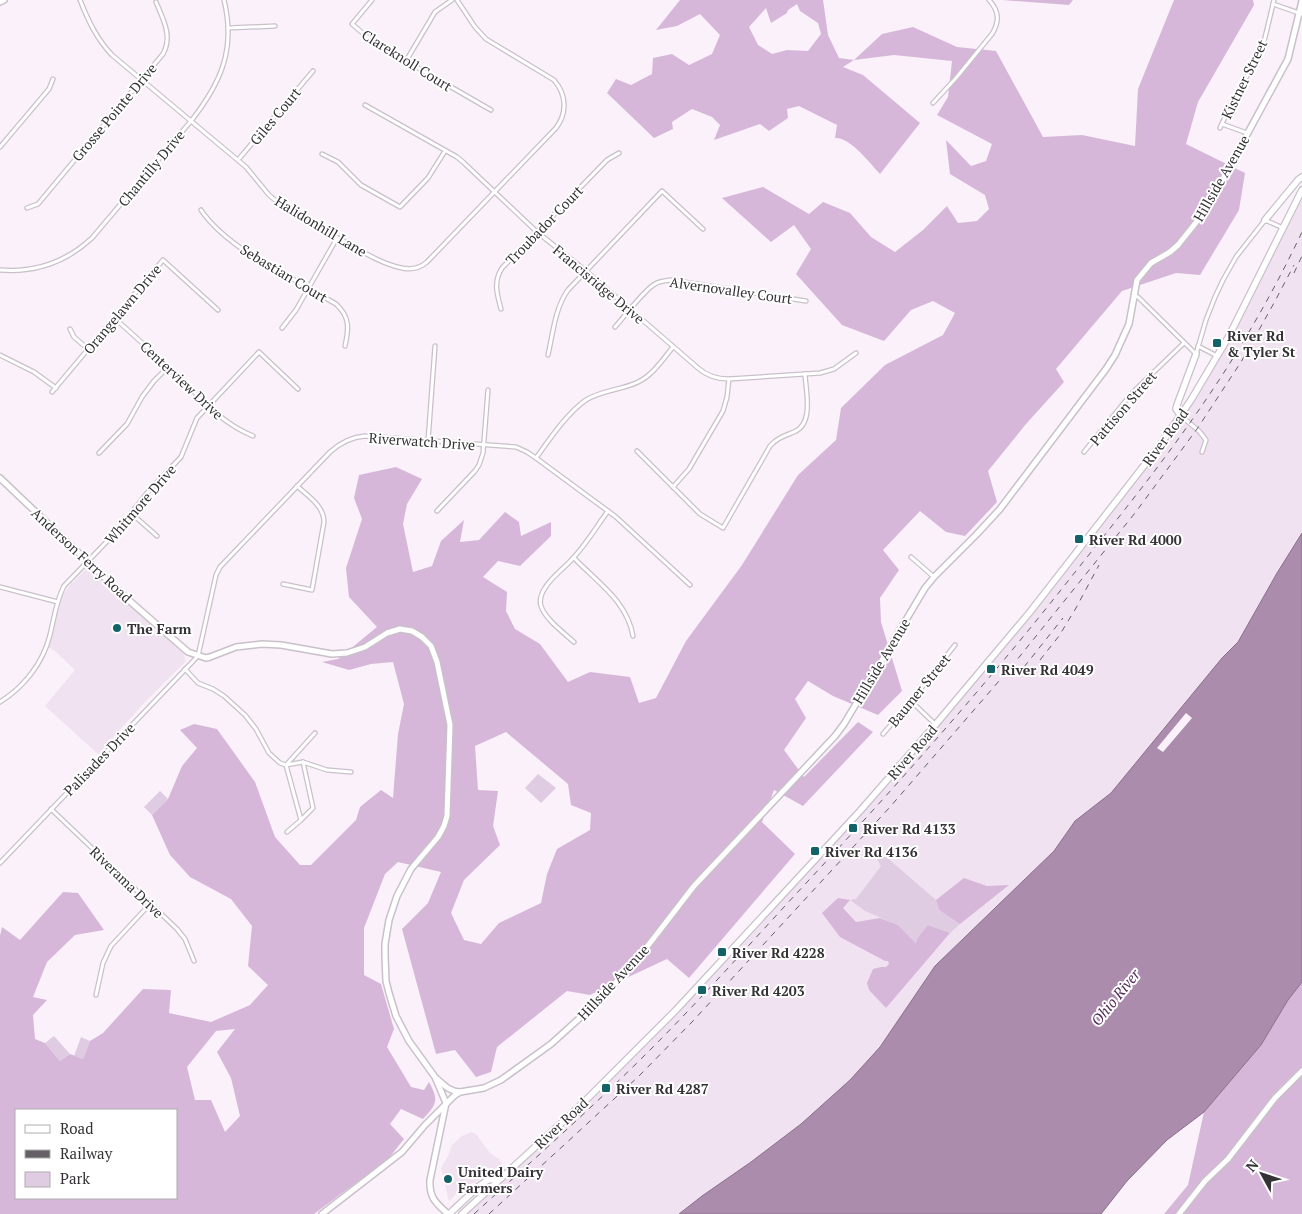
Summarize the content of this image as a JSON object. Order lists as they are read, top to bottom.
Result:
{
  "streets": {
    "main road": ["River Road"],
    "street": [
      "Clareknoll Court",
      "Kistner Street",
      "Grosse Pointe Drive",
      "Giles Court",
      "Chantilly Drive",
      "Hillside Avenue",
      "Troubador Court",
      "Halidonhill Lane",
      "Sebastian Court",
      "Francisridge Drive",
      "Alvernovalley Court",
      "Orangelawn Drive",
      "Centerview Drive",
      "Pattison Street",
      "Riverwatch Drive",
      "Whitmore Drive",
      "Anderson Ferry Road",
      "Baumer Street",
      "Palisades Drive",
      "Riverama Drive"
    ]
  },
  "crossings": [
    ["Grosse Pointe Drive", "Halidonhill Lane"],
    ["Giles Court", "Halidonhill Lane"],
    ["Chantilly Drive", "Halidonhill Lane"],
    ["Troubador Court", "Francisridge Drive"],
    ["Halidonhill Lane", "Francisridge Drive"],
    ["Francisridge Drive", "Alvernovalley Court"],
    ["Orangelawn Drive", "Centerview Drive"],
    ["Centerview Drive", "Whitmore Drive"],
    ["Riverwatch Drive", "Anderson Ferry Road"],
    ["Riverwatch Drive", "Palisades Drive"],
    ["Whitmore Drive", "Anderson Ferry Road"],
    ["Anderson Ferry Road", "Palisades Drive"],
    ["Palisades Drive", "Riverama Drive"]
  ],
  "water": ["Ohio River"],
  "places": {
    "transit": [
      "River Rd & Tyler St",
      "River Rd 4000",
      "River Rd 4049",
      "River Rd 4133",
      "River Rd 4136",
      "River Rd 4228",
      "River Rd 4203",
      "River Rd 4287"
    ],
    "other": ["The Farm", "United Dairy Farmers"]
  },
  "legend": ["Road", "Railway", "Park"],
  "north": "top left"
}
